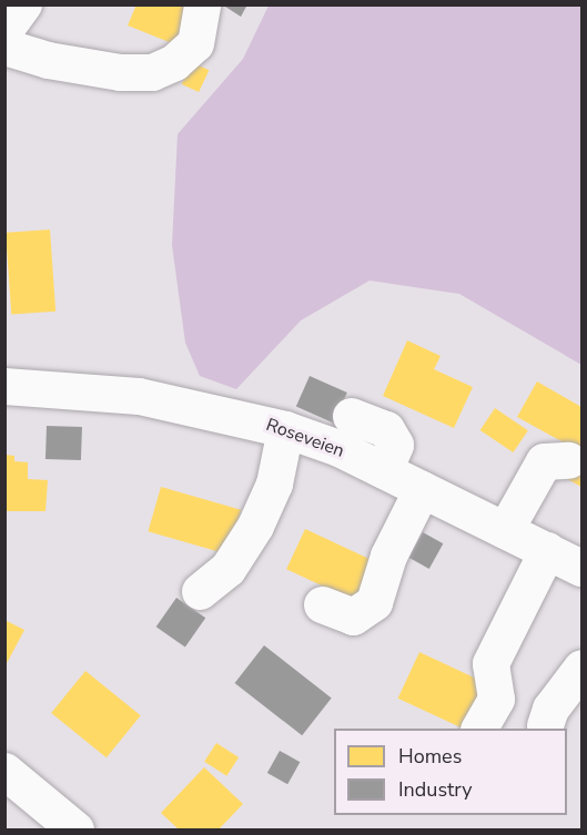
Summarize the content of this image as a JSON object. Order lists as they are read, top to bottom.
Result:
{
  "streets": {
    "street": ["Roseveien"]
  },
  "legend": ["Homes", "Industry"]
}
